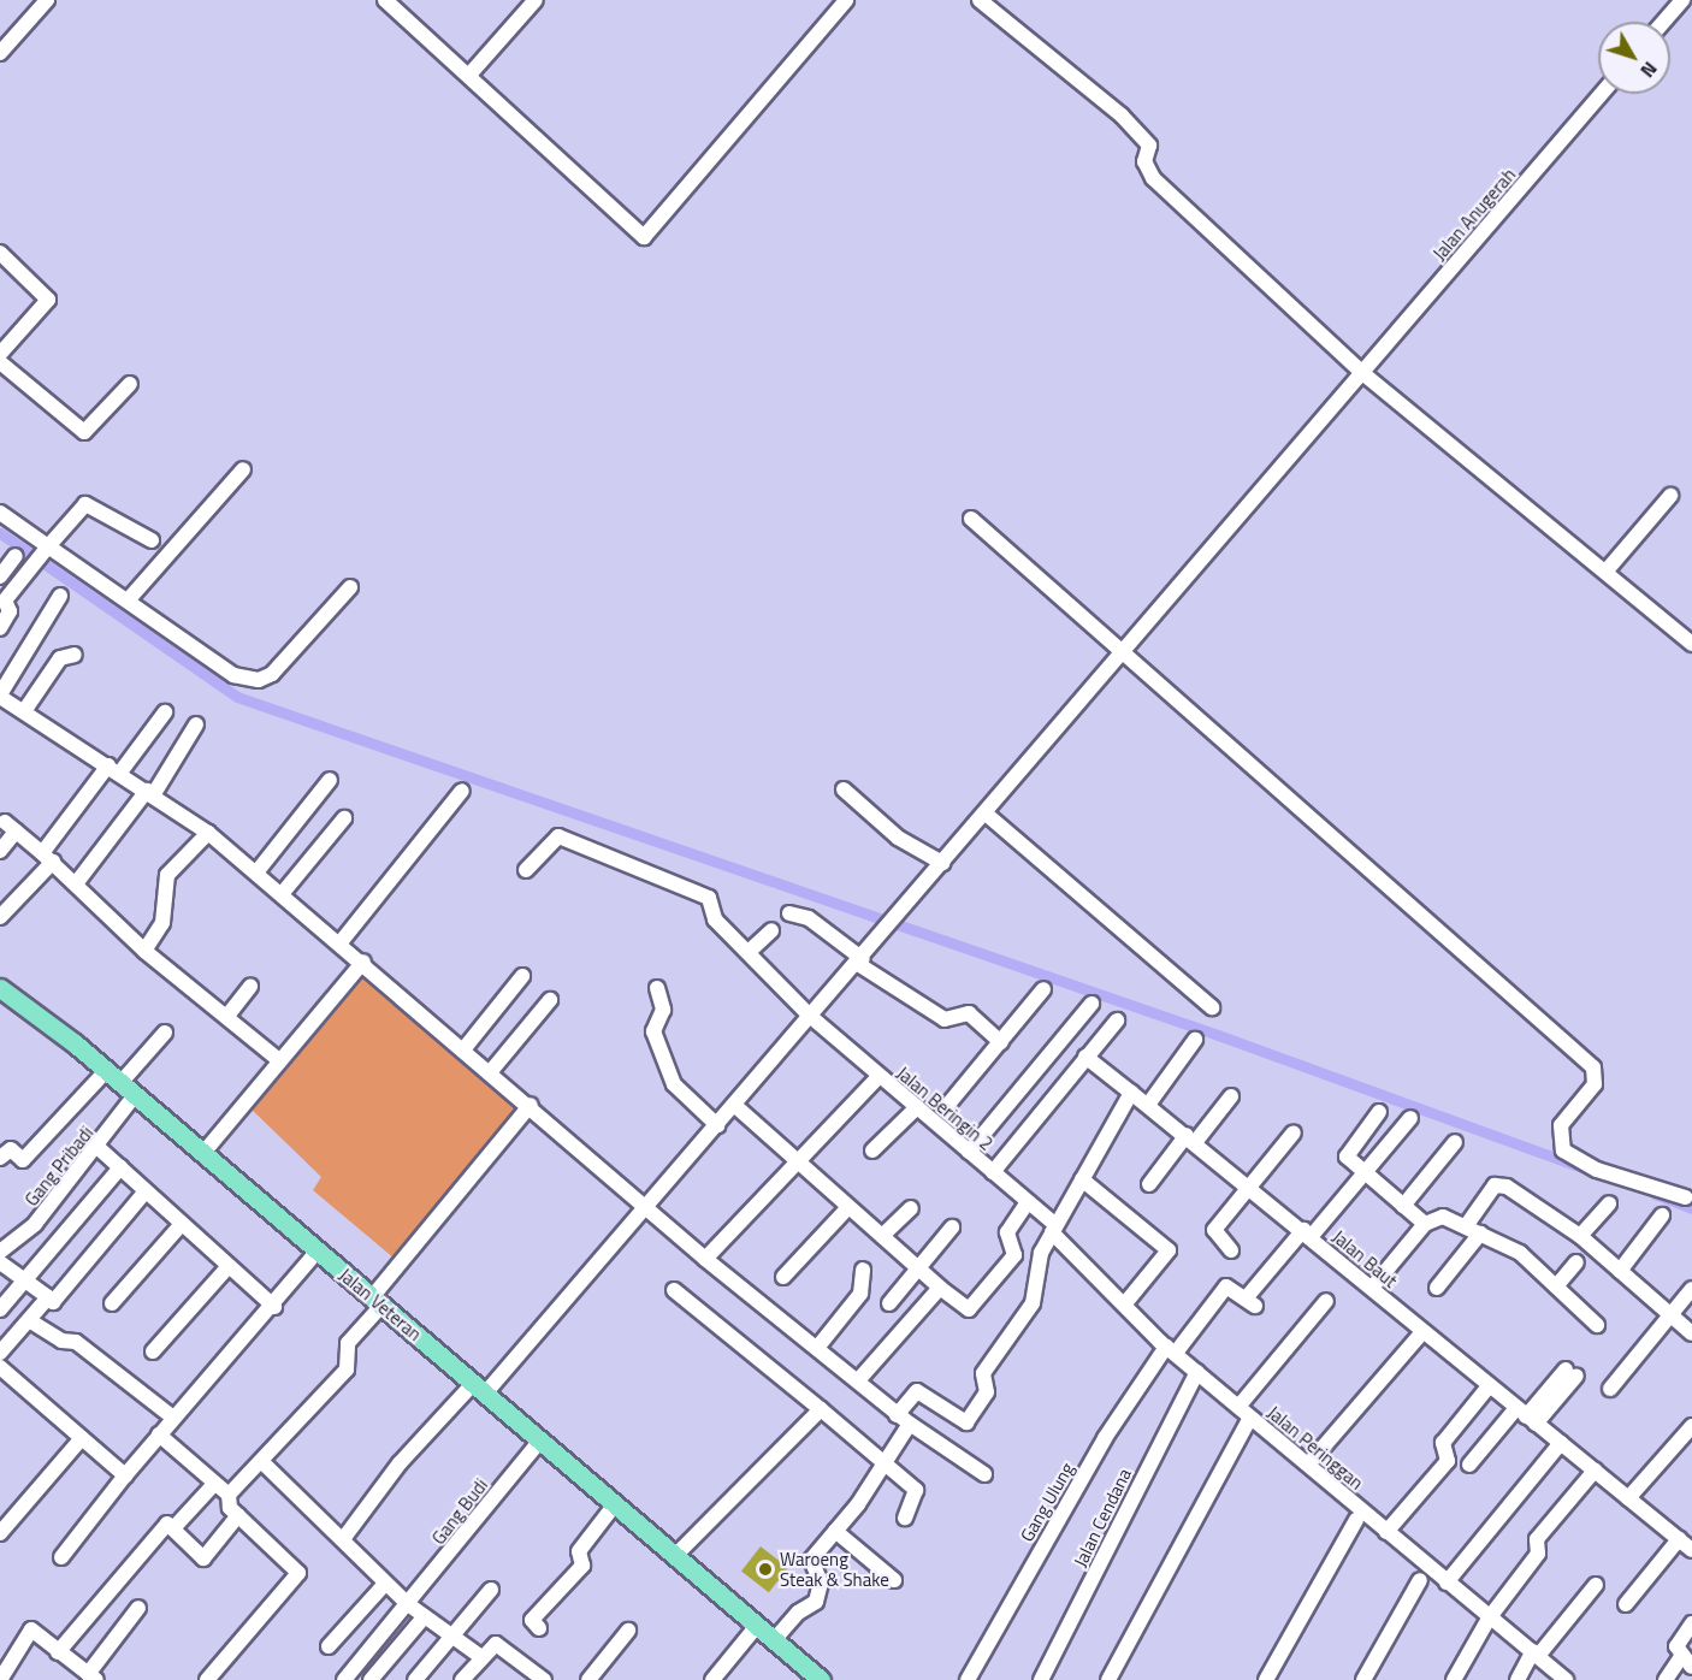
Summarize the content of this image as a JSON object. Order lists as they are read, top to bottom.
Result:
{
  "streets": {
    "main road": ["Jalan Veteran"],
    "street": [
      "Jalan Anugerah",
      "Jalan Beringin 2",
      "Gang Pribadi",
      "Jalan Baut",
      "Jalan Peringgan",
      "Gang Ulung",
      "Gang Budi",
      "Jalan Cendana"
    ]
  },
  "crossings": [
    ["Jalan Anugerah", "Jalan Beringin 2"],
    ["Jalan Anugerah", "Jalan Veteran"],
    ["Jalan Beringin 2", "Jalan Peringgan"],
    ["Gang Pribadi", "Jalan Veteran"],
    ["Jalan Veteran", "Gang Budi"],
    ["Jalan Peringgan", "Gang Ulung"],
    ["Jalan Peringgan", "Jalan Cendana"]
  ],
  "places": ["Waroeng Steak & Shake"],
  "north": "bottom right"
}
